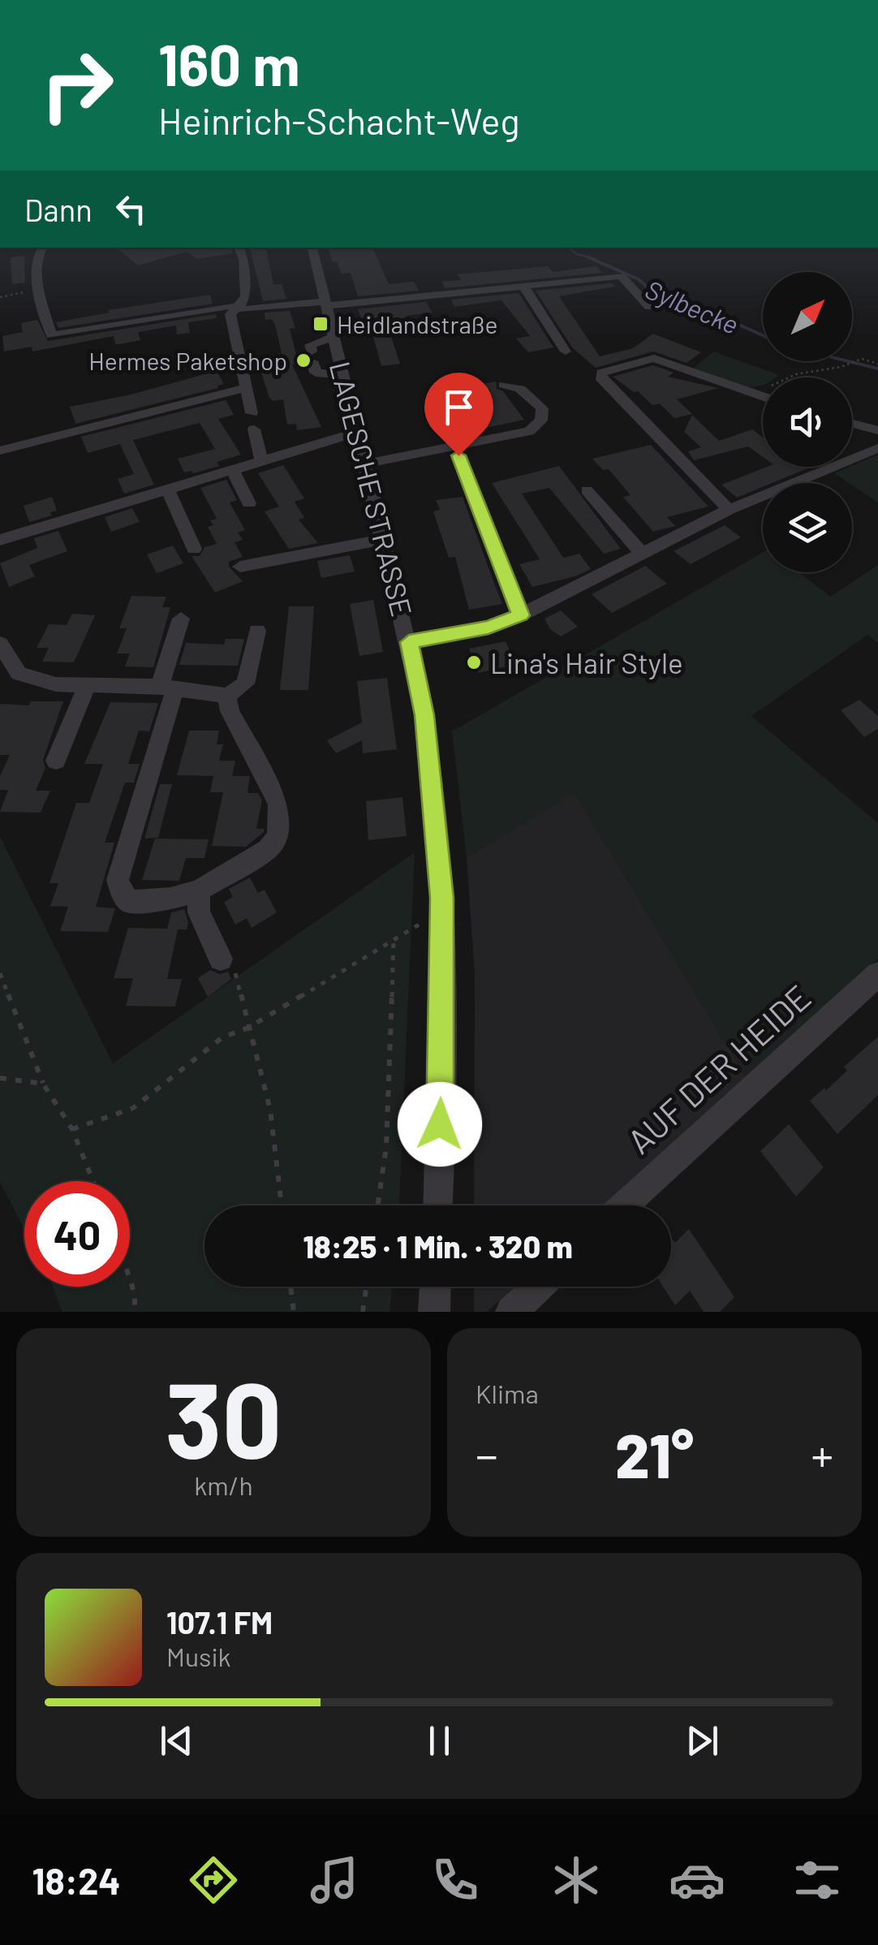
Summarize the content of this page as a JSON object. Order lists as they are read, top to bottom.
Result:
{
  "streets": {
    "street": ["LAGESCHE STRASSE", "AUF DER HEIDE"]
  },
  "water": ["Sylbecke"],
  "places": {
    "transit": ["Heidlandstraße"],
    "other": ["Hermes Paketshop", "Lina's Hair Style"]
  },
  "north": "top right",
  "page": {
    "turn": ["160 m", "Heinrich-Schacht-Weg"],
    "then": "Dann",
    "limit": "40",
    "trip": "18:25 · 1 Min. · 320 m",
    "tile": [
      ["30", "km/h"],
      "Klima"
    ],
    "heat": ["−", "21°", "+"],
    "song": ["107.1 FM", "Musik"],
    "tabs": "18:24"
  }
}
